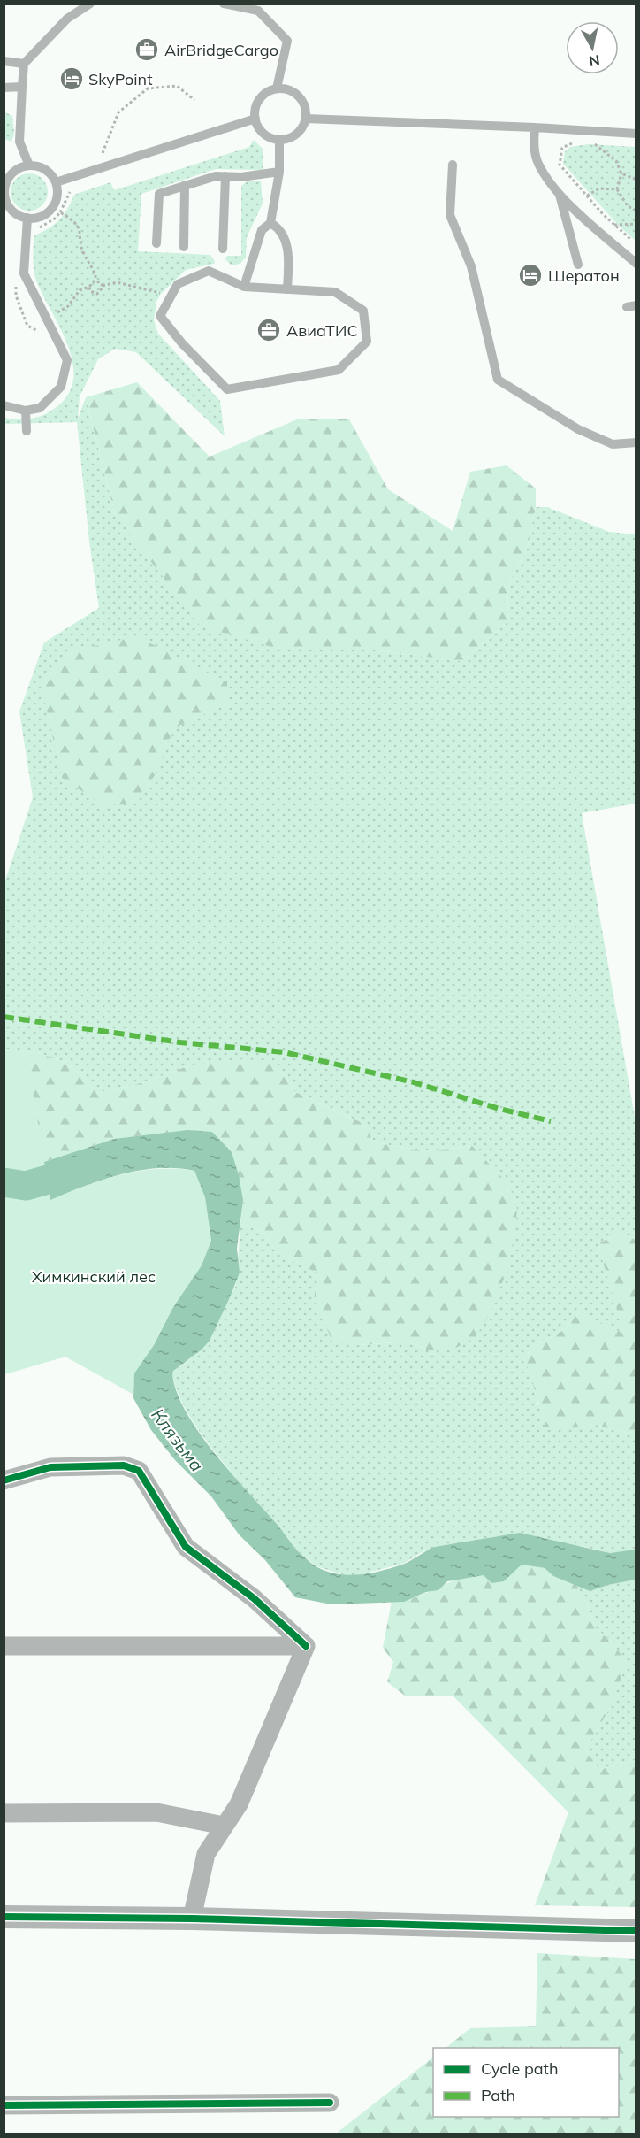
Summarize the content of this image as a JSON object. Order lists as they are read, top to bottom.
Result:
{
  "water": ["Клязьма"],
  "parks": ["Химкинский лес"],
  "places": {
    "office": ["AirBridgeCargo", "АвиаТИС"],
    "hotel": ["SkyPoint", "Шератон"]
  },
  "legend": ["Cycle path", "Path"],
  "north": "bottom"
}
